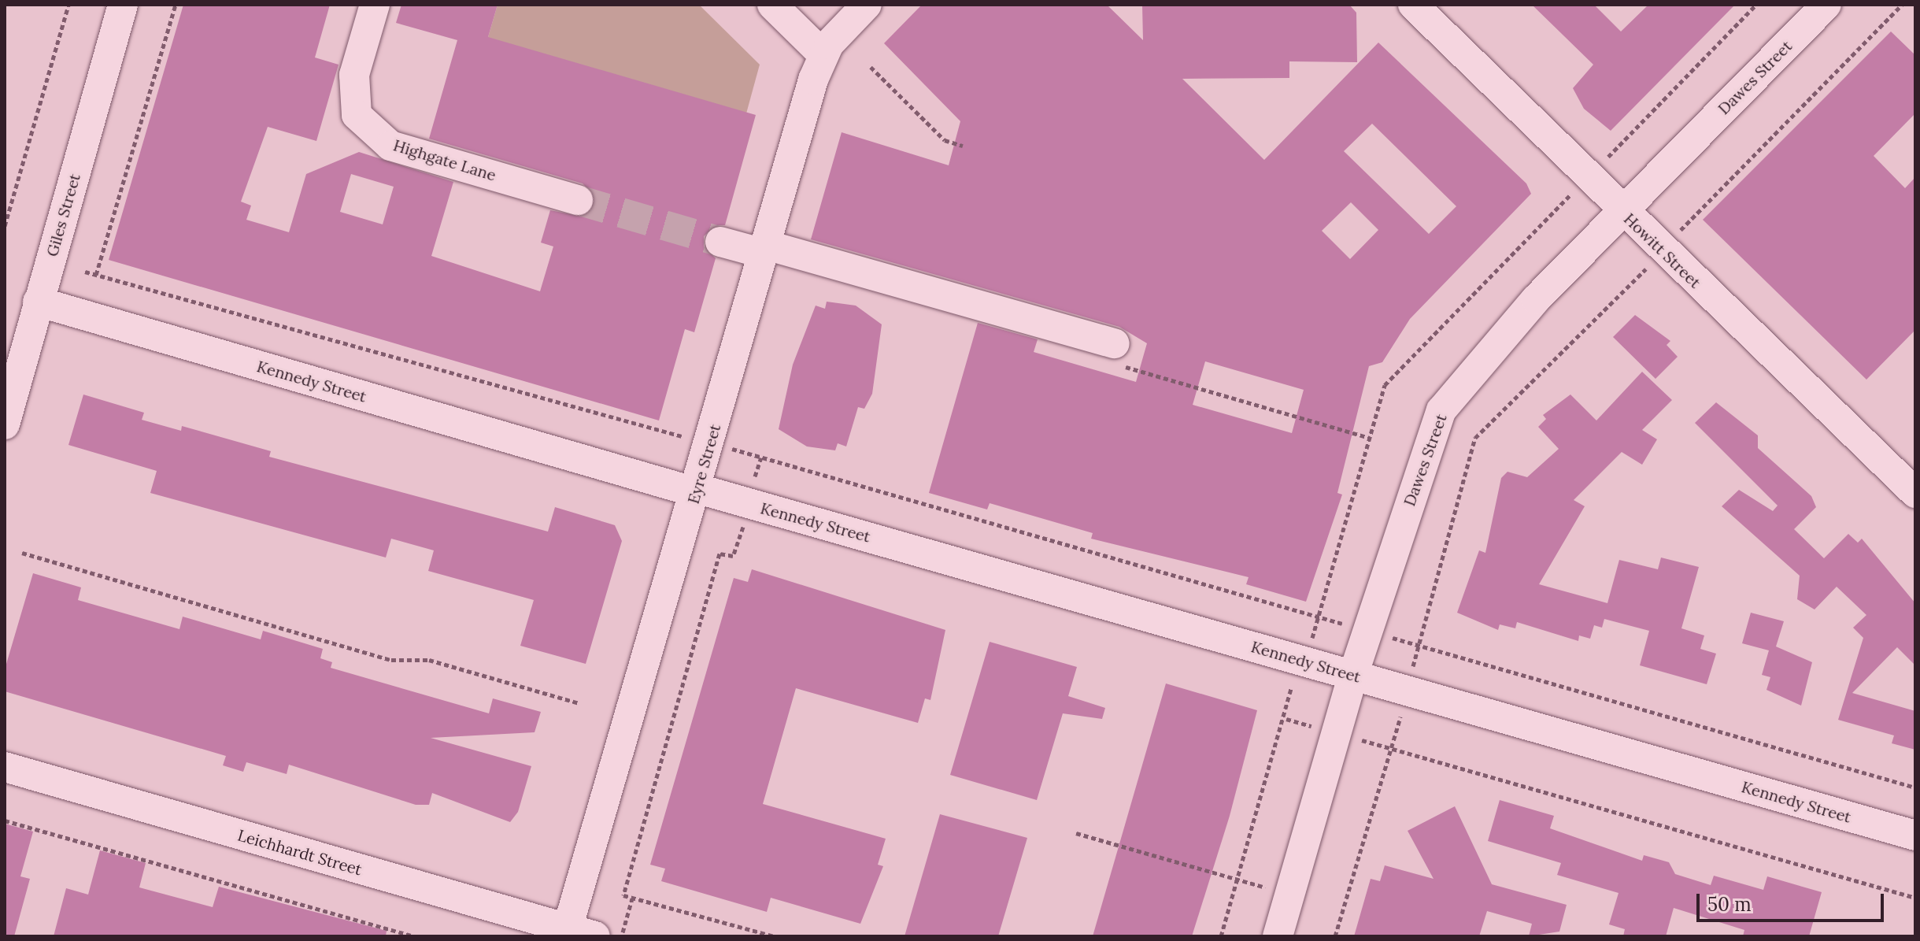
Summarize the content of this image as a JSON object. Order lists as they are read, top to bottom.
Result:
{
  "streets": {
    "street": [
      "Dawes Street",
      "Highgate Lane",
      "Giles Street",
      "Howitt Street",
      "Kennedy Street",
      "Eyre Street",
      "Leichhardt Street"
    ]
  },
  "crossings": [
    ["Dawes Street", "Howitt Street"],
    ["Dawes Street", "Kennedy Street"],
    ["Giles Street", "Kennedy Street"],
    ["Kennedy Street", "Eyre Street"],
    ["Eyre Street", "Leichhardt Street"]
  ],
  "scale_bar": "50 m"
}
